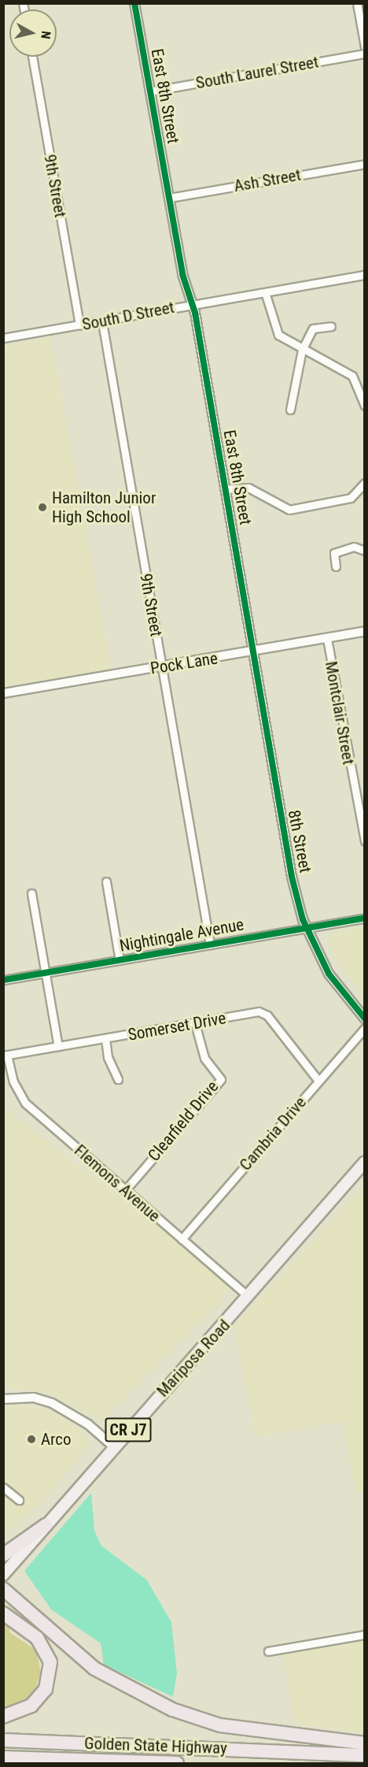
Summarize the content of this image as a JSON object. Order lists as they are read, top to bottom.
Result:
{
  "streets": {
    "highway": ["Golden State Highway"],
    "main road": ["Mariposa Road", "CR J7"],
    "street": [
      "South Laurel Street",
      "East 8th Street",
      "Ash Street",
      "9th Street",
      "South D Street",
      "Pock Lane",
      "Montclair Street",
      "8th Street",
      "Nightingale Avenue",
      "Somerset Drive",
      "Clearfield Drive",
      "Cambria Drive",
      "Flemons Avenue"
    ]
  },
  "crossings": [
    ["South Laurel Street", "East 8th Street"],
    ["East 8th Street", "Ash Street"],
    ["East 8th Street", "South D Street"],
    ["East 8th Street", "Pock Lane"],
    ["East 8th Street", "8th Street"],
    ["9th Street", "South D Street"],
    ["9th Street", "Pock Lane"],
    ["9th Street", "Nightingale Avenue"],
    ["Pock Lane", "Montclair Street"],
    ["Pock Lane", "8th Street"],
    ["8th Street", "Nightingale Avenue"],
    ["Somerset Drive", "Clearfield Drive"],
    ["Somerset Drive", "Cambria Drive"],
    ["Somerset Drive", "Flemons Avenue"],
    ["Clearfield Drive", "Flemons Avenue"],
    ["Cambria Drive", "Flemons Avenue"],
    ["Flemons Avenue", "Mariposa Road"]
  ],
  "places": ["Hamilton Junior High School", "Arco"],
  "north": "right"
}
